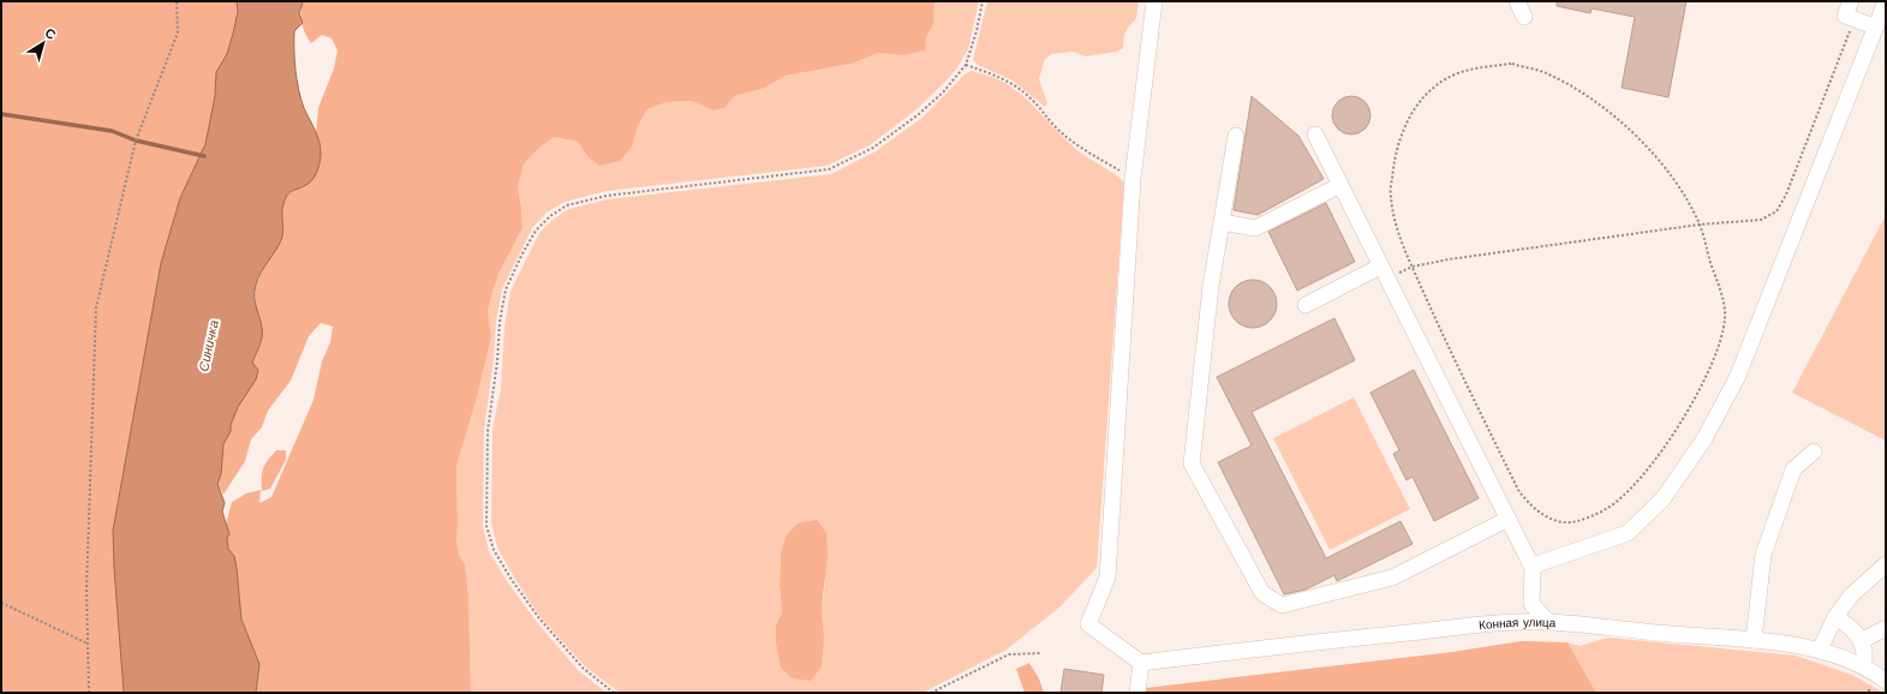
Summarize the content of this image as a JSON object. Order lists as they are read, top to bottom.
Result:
{
  "streets": {
    "street": ["Конная улица"]
  },
  "water": ["Синичка"],
  "north": "top right"
}
